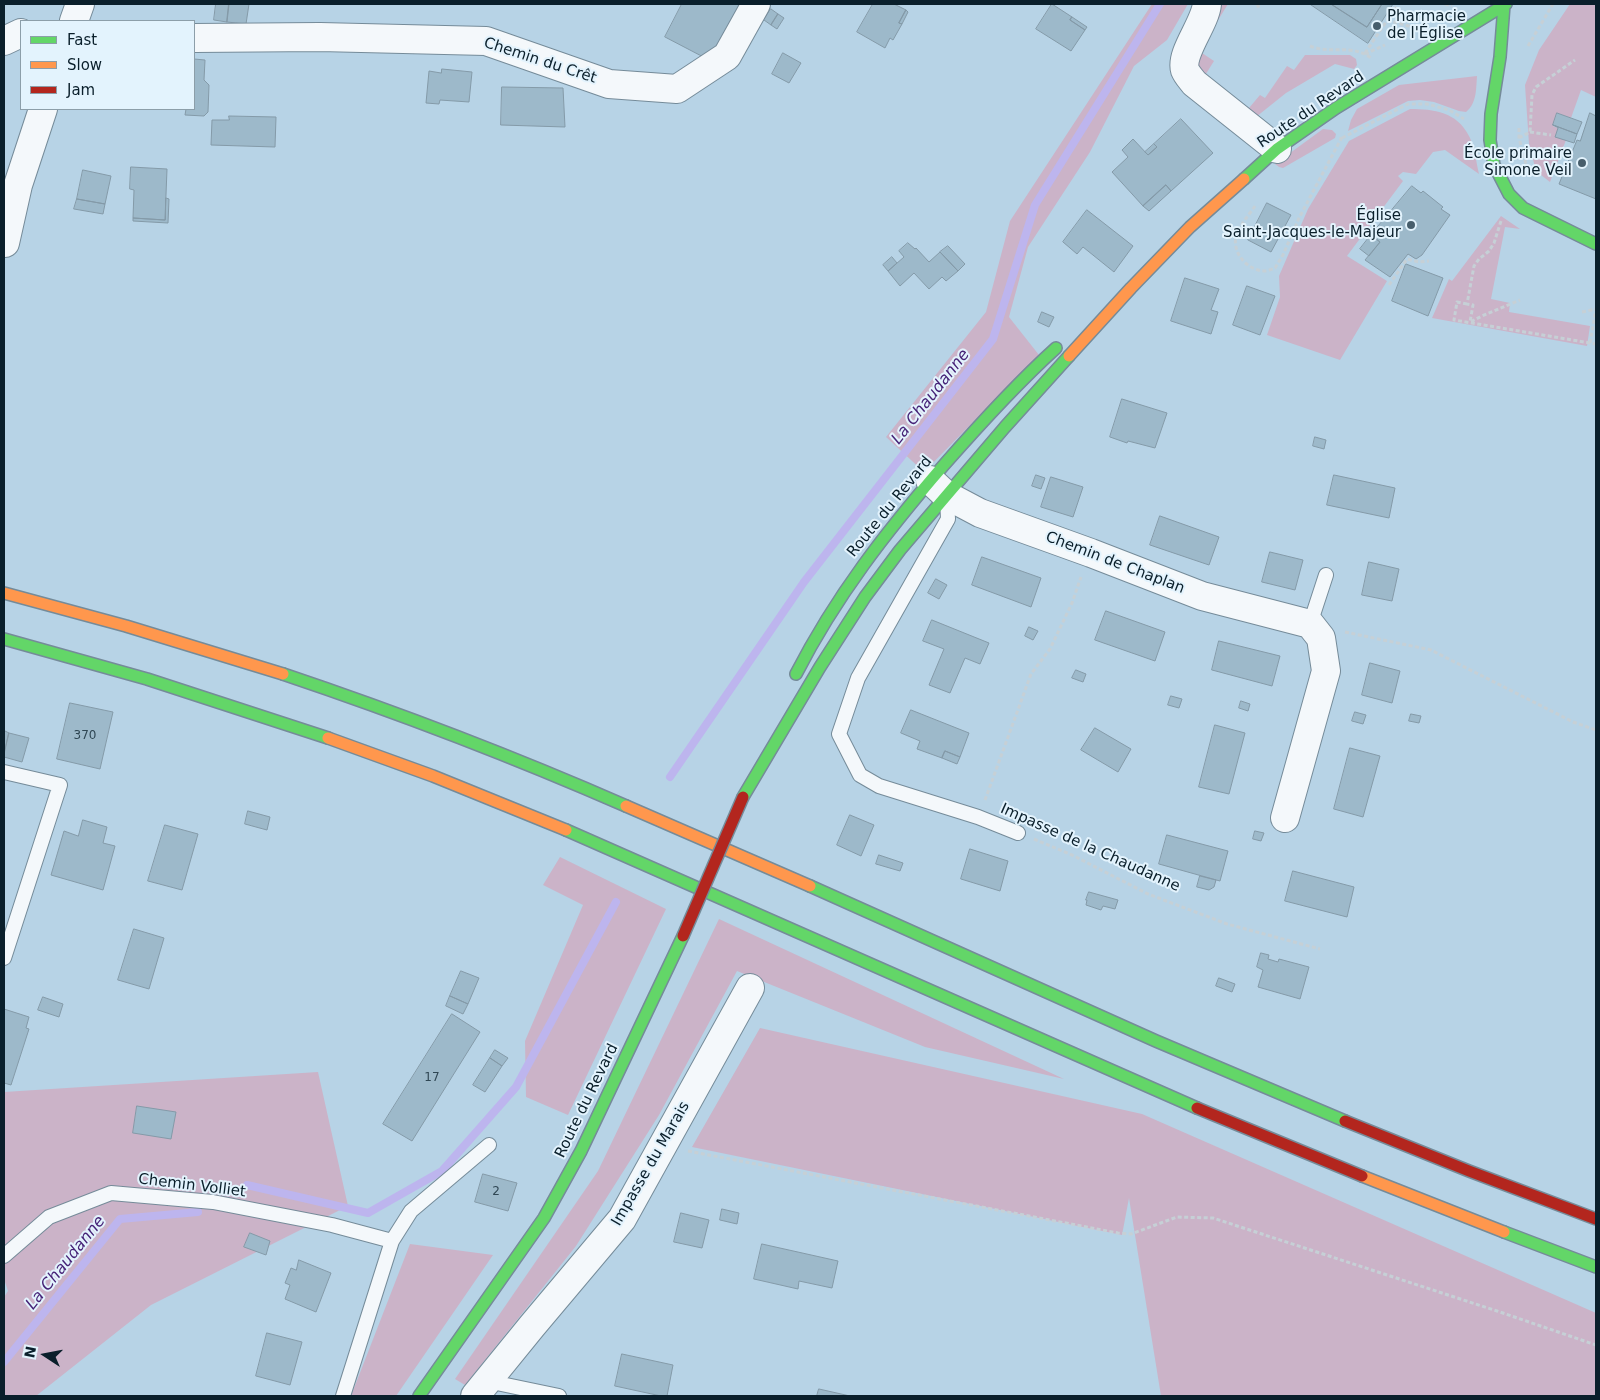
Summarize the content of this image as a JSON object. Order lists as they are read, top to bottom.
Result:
{
  "streets": {
    "main road": ["Route du Revard"],
    "street": ["Chemin du Crêt", "Chemin de Chaplan", "Impasse du Marais"],
    "lane": ["Impasse de la Chaudanne", "Chemin Volliet"]
  },
  "crossings": [
    ["Route du Revard", "Chemin de Chaplan"],
    ["Route du Revard", "Impasse de la Chaudanne"],
    ["Chemin de Chaplan", "Impasse de la Chaudanne"]
  ],
  "water": ["La Chaudanne"],
  "places": ["Pharmacie de l'Église", "École primaire Simone Veil", "Église Saint-Jacques-le-Majeur"],
  "house_numbers": ["370", "17", "2"],
  "legend": ["Fast", "Slow", "Jam"],
  "north": "left"
}
